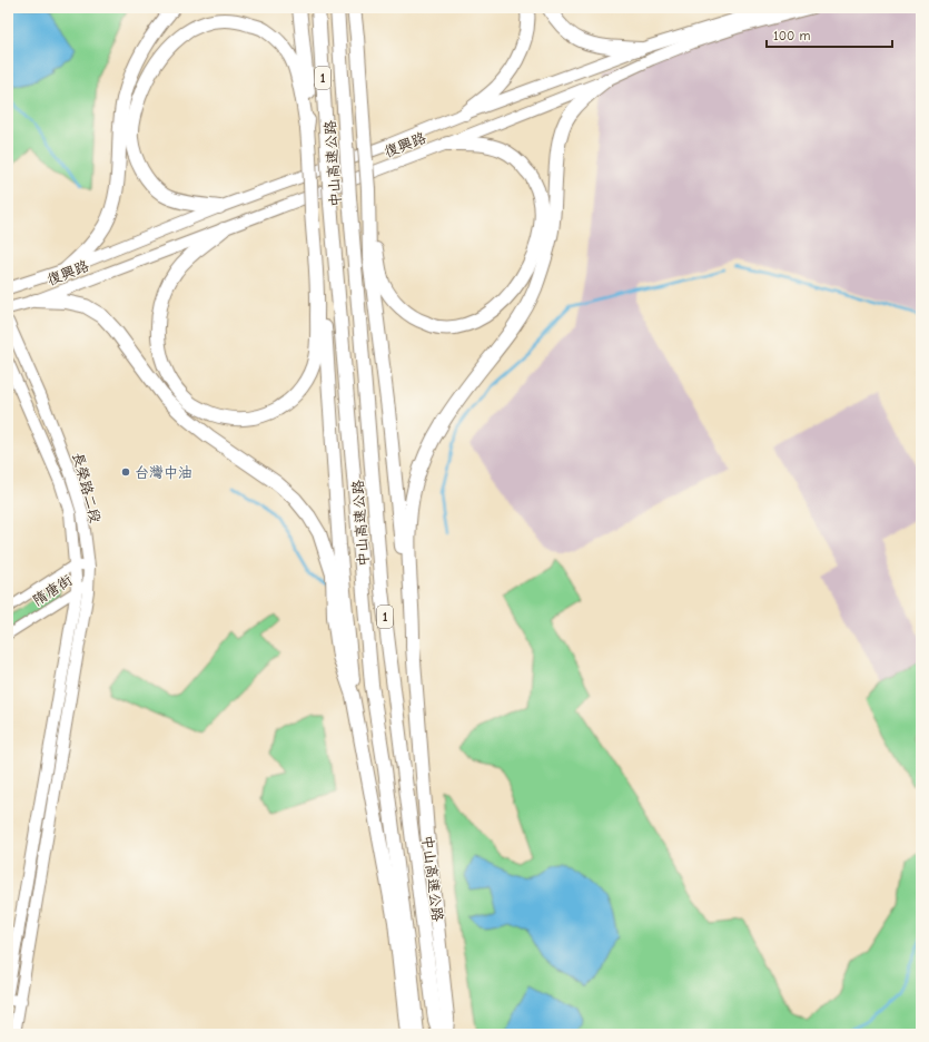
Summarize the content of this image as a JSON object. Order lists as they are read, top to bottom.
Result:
{
  "streets": {
    "highway": ["1", "中山高速公路"],
    "main road": ["復興路", "長榮路二段"],
    "street": ["隋唐街"]
  },
  "crossings": [
    ["長榮路二段", "隋唐街"]
  ],
  "places": ["台灣中油"],
  "scale_bar": "100 m"
}
